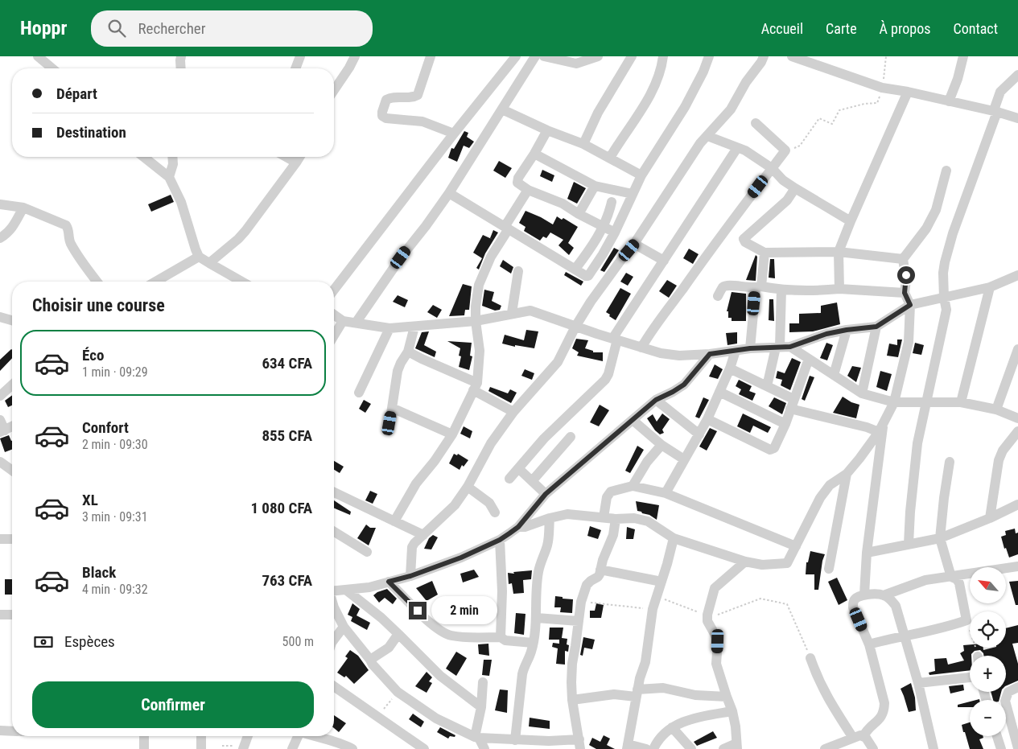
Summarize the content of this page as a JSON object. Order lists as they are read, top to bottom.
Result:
{
  "north": "top left",
  "page": {
    "header": "Hoppr",
    "search": "Rechercher",
    "nav": [
      "Accueil",
      "Carte",
      "À propos",
      "Contact"
    ],
    "banner": ["Départ", "Destination"],
    "heading": "Choisir une course",
    "list": [
      {
        "name": "Éco",
        "note": "1 min · 09:29",
        "value": "634 CFA"
      },
      {
        "name": "Confort",
        "note": "2 min · 09:30",
        "value": "855 CFA"
      },
      {
        "name": "XL",
        "note": "3 min · 09:31",
        "value": "1 080 CFA"
      },
      {
        "name": "Black",
        "note": "4 min · 09:32",
        "value": "763 CFA"
      }
    ],
    "map_buttons": ["+", "−"],
    "bubble": "2 min",
    "pay": ["Espèces", "500 m"],
    "buttons": "Confirmer"
  }
}
